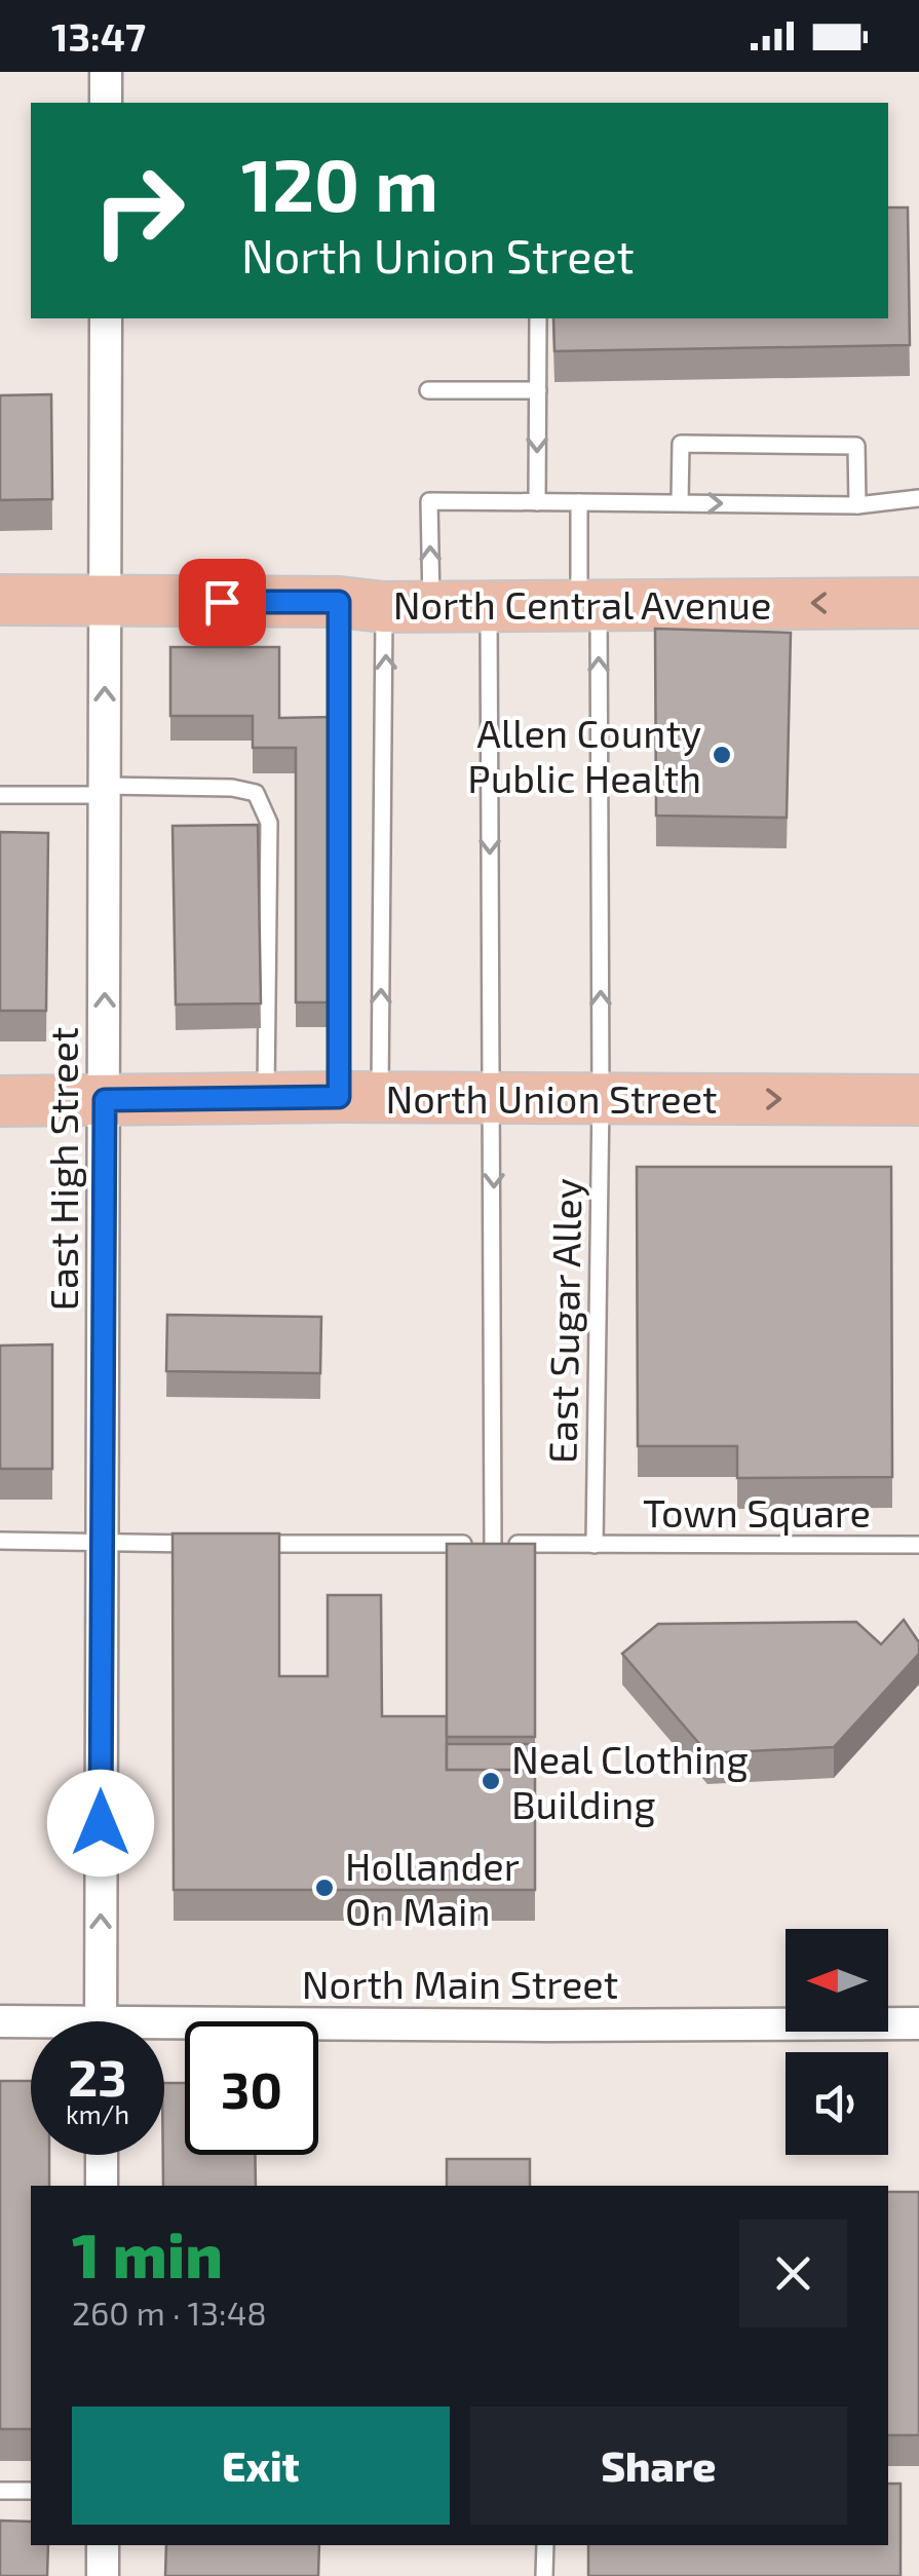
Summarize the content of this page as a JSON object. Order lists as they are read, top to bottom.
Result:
{
  "streets": {
    "main road": ["North Central Avenue", "North Union Street"],
    "street": ["East High Street", "North Main Street"],
    "lane": ["East Sugar Alley", "Town Square"]
  },
  "crossings": [
    ["North Central Avenue", "East High Street"],
    ["North Central Avenue", "East Sugar Alley"],
    ["North Union Street", "East High Street"],
    ["North Union Street", "East Sugar Alley"],
    ["East Sugar Alley", "Town Square"]
  ],
  "one_way": ["North Central Avenue", "East High Street"],
  "places": ["Allen County Public Health", "Neal Clothing Building", "Hollander On Main"],
  "north": "left",
  "page": {
    "status": "13:47",
    "turn": ["120 m", "North Union Street"],
    "speed": "23 km/h",
    "limit": "30",
    "heading": ["1 min", "260 m · 13:48"],
    "buttons": ["Exit", "Share"]
  }
}
